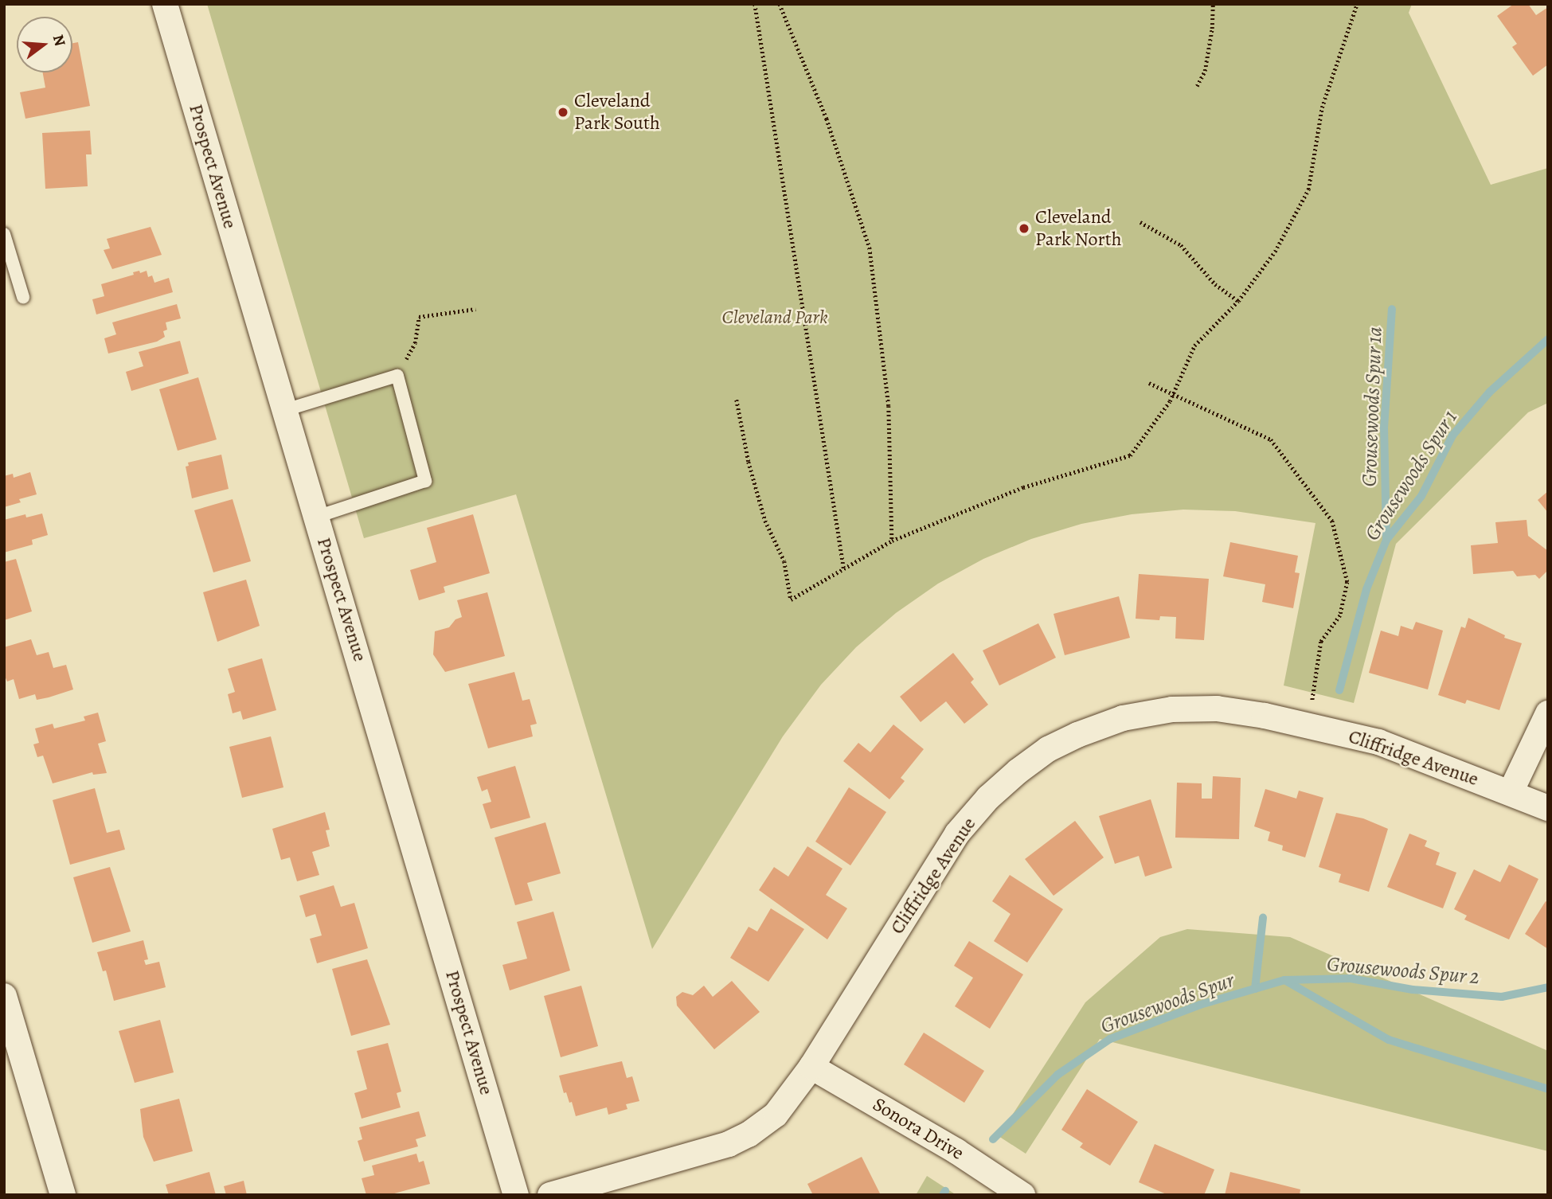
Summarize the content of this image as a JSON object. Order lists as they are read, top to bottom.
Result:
{
  "streets": {
    "street": ["Prospect Avenue", "Cliffridge Avenue", "Sonora Drive"]
  },
  "crossings": [
    ["Cliffridge Avenue", "Sonora Drive"]
  ],
  "water": [
    "Grousewoods Spur 1a",
    "Grousewoods Spur 1",
    "Grousewoods Spur 2",
    "Grousewoods Spur"
  ],
  "parks": ["Cleveland Park"],
  "places": ["Cleveland Park South", "Cleveland Park North"],
  "north": "right"
}
